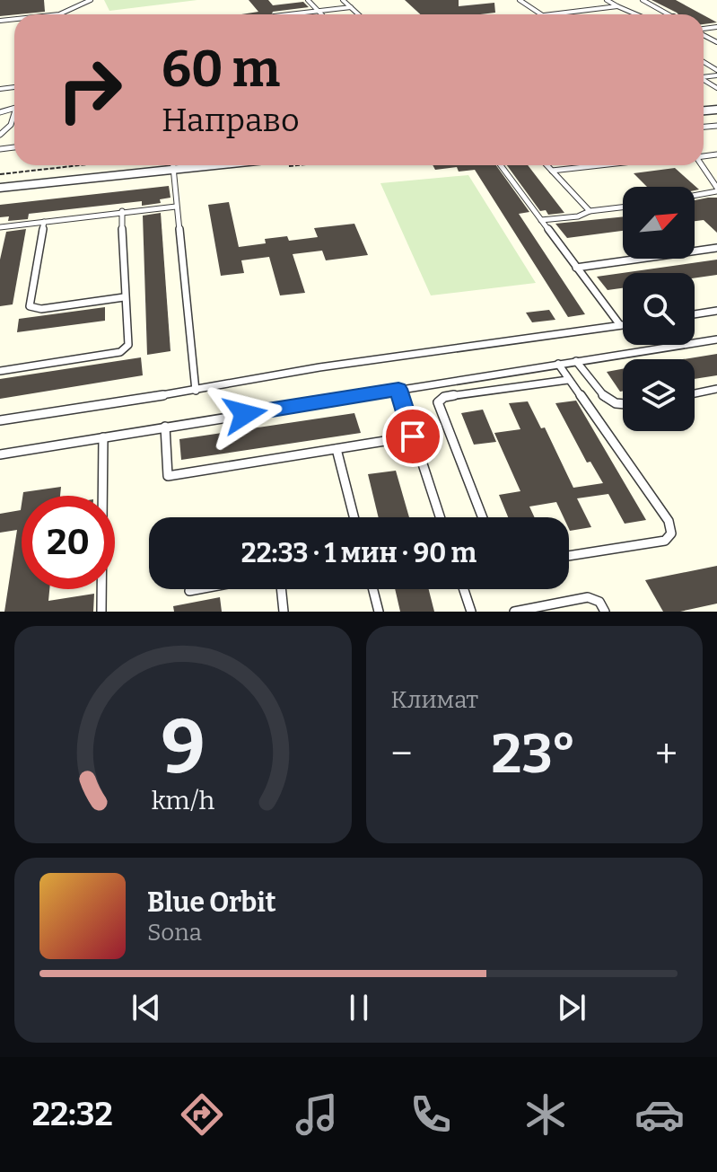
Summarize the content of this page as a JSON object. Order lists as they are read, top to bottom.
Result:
{
  "north": "top right",
  "page": {
    "turn": ["60 m", "Направо"],
    "limit": "20",
    "trip": "22:33 · 1 мин · 90 m",
    "tile": "Климат",
    "heat": ["−", "23°", "+"],
    "song": ["Blue Orbit", "Sona"],
    "tabs": "22:32",
    "gauge": ["9", "km/h"]
  }
}
